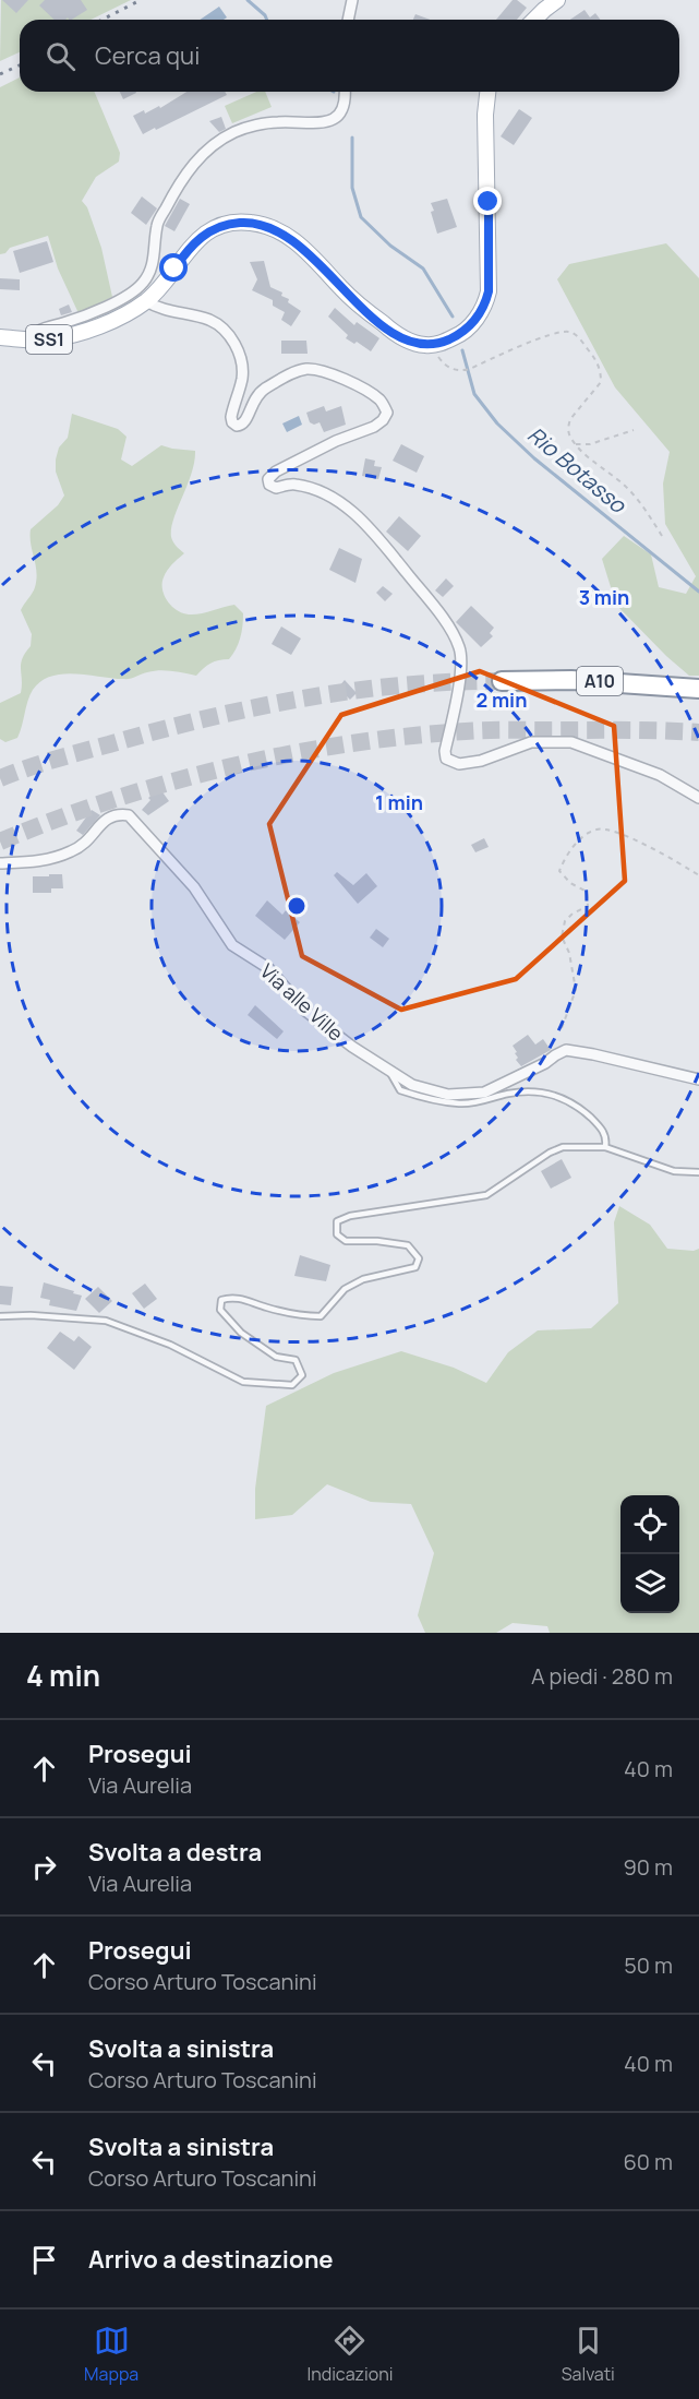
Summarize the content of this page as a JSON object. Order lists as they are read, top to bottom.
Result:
{
  "streets": {
    "highway": ["A10"],
    "main road": ["SS1"],
    "street": ["Via alle Ville"]
  },
  "water": ["Rio Botasso"],
  "page": {
    "search": "Cerca qui",
    "heading": ["4 min", "A piedi · 280 m"],
    "list": [
      ["Prosegui", "Via Aurelia", "40 m"],
      ["Svolta a destra", "Via Aurelia", "90 m"],
      ["Prosegui", "Corso Arturo Toscanini", "50 m"],
      ["Svolta a sinistra", "Corso Arturo Toscanini", "40 m"],
      ["Svolta a sinistra", "Corso Arturo Toscanini", "60 m"],
      "Arrivo a destinazione"
    ],
    "nav": ["Mappa", "Indicazioni", "Salvati"]
  },
  "rings": ["3 min", "2 min", "1 min"]
}
